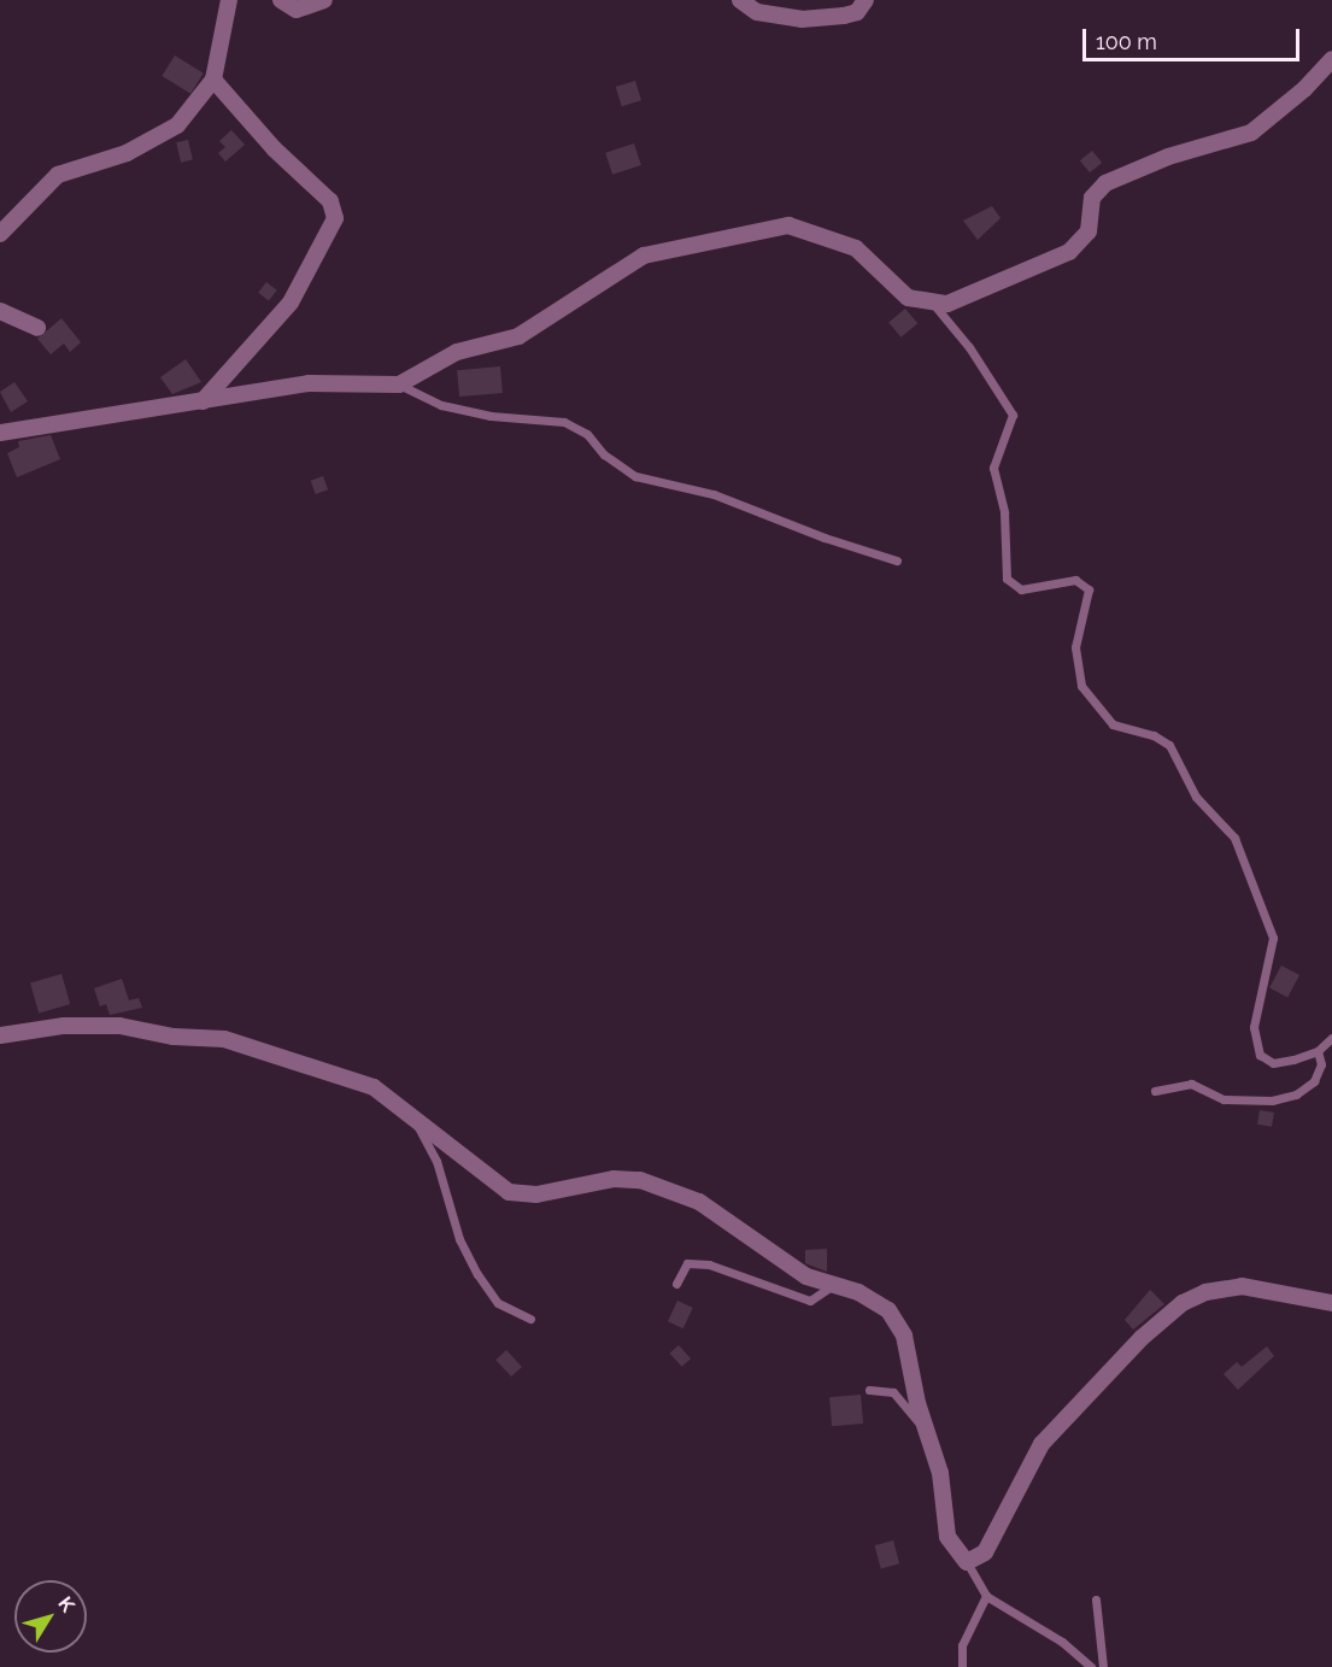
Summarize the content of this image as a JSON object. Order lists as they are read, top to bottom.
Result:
{
  "scale_bar": "100 m",
  "north": "top right"
}
